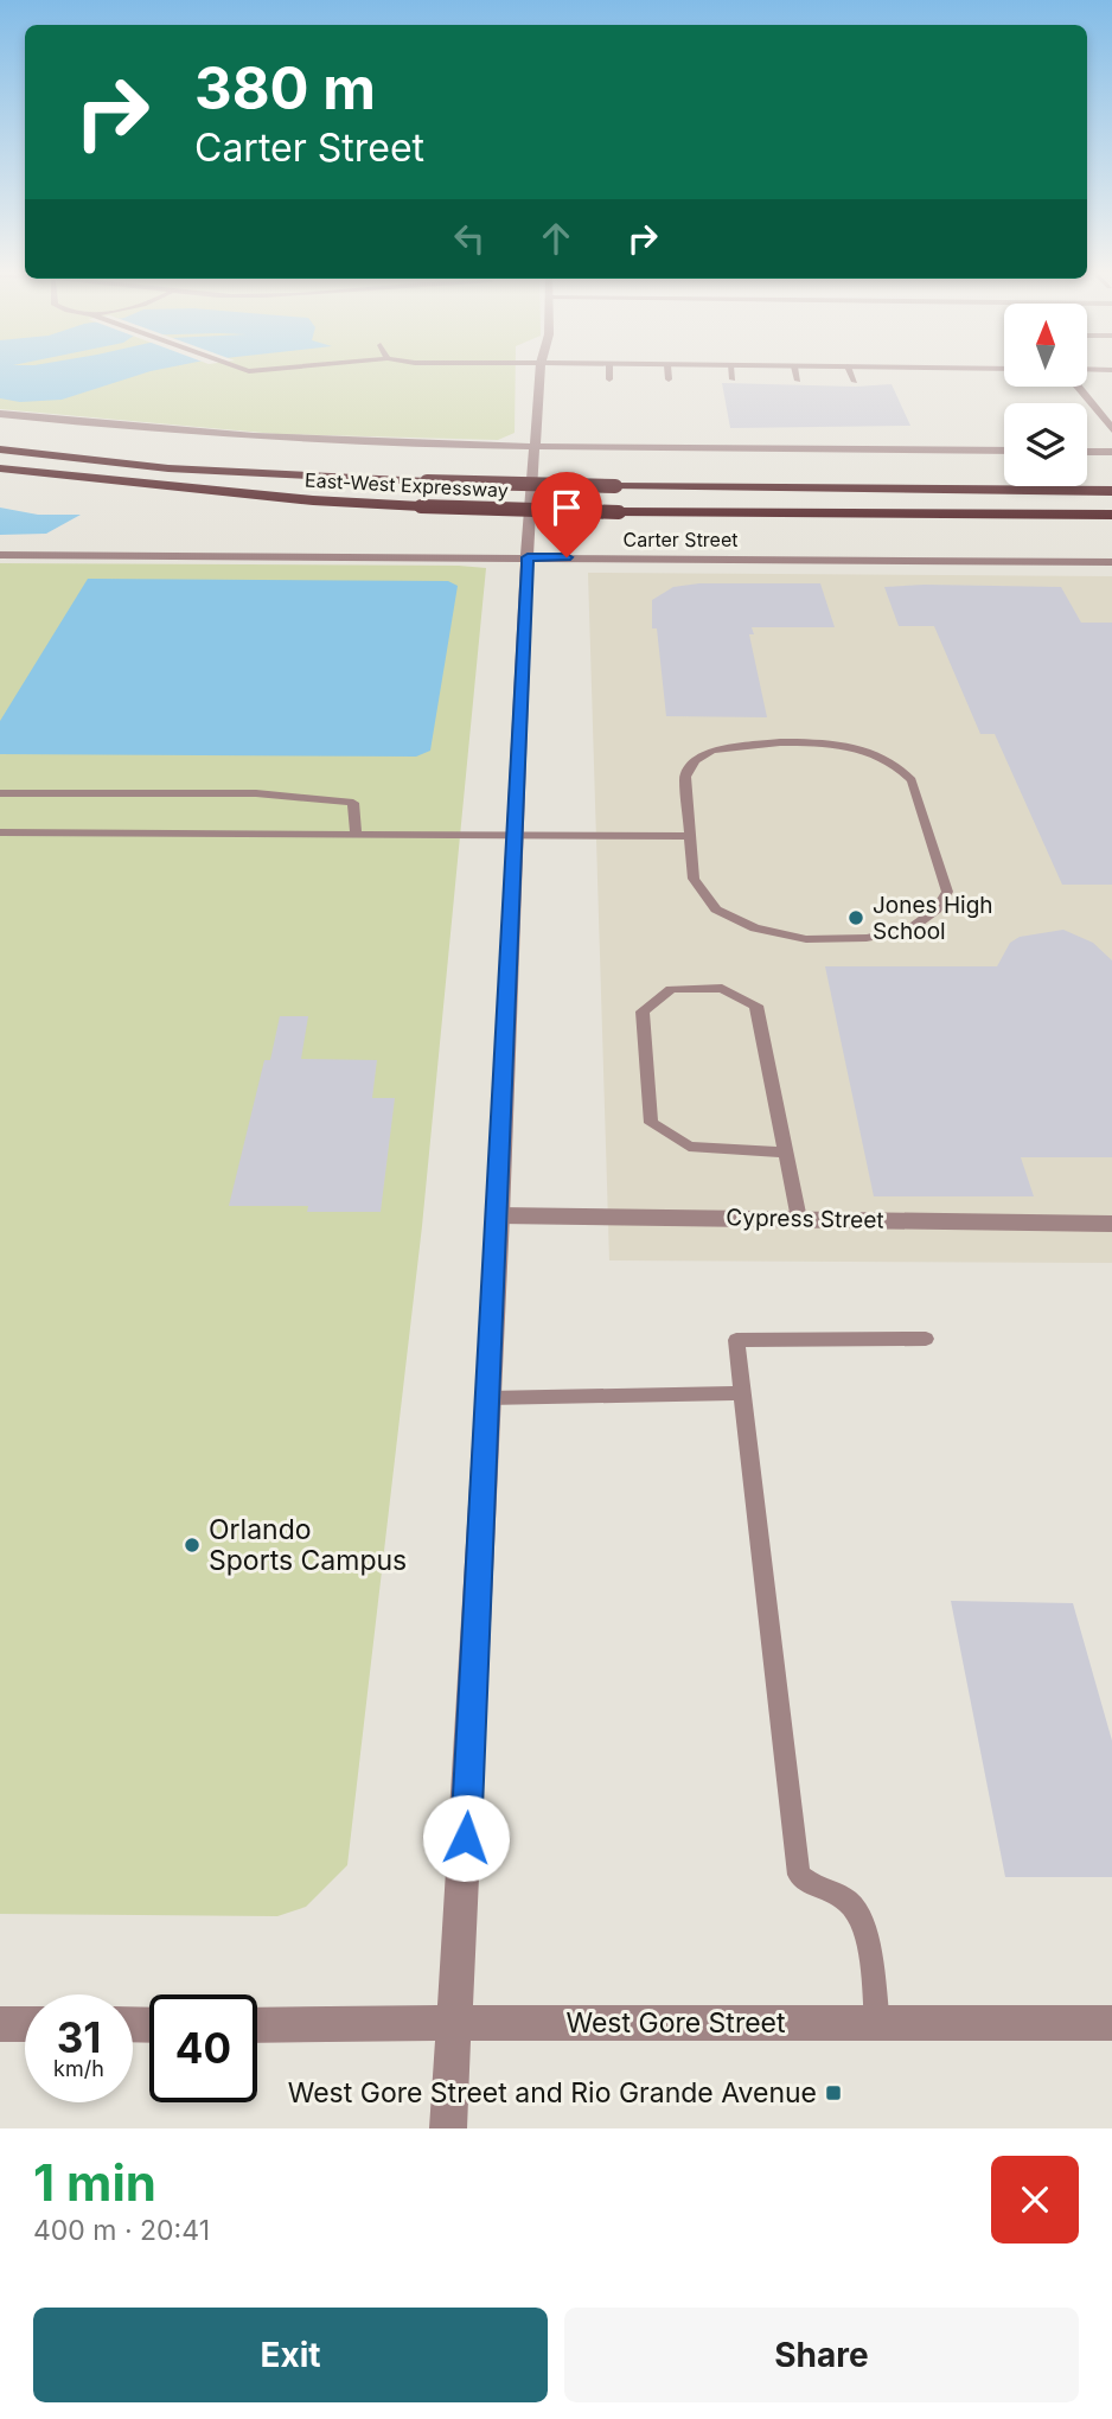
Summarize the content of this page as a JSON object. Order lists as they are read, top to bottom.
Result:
{
  "streets": {
    "highway": ["East-West Expressway"],
    "street": ["Carter Street", "Cypress Street", "West Gore Street"]
  },
  "places": {
    "other": ["Jones High School", "Orlando Sports Campus"],
    "transit": ["West Gore Street and Rio Grande Avenue"]
  },
  "north": "top",
  "page": {
    "turn": ["380 m", "Carter Street"],
    "speed": "31 km/h",
    "limit": "40",
    "heading": ["1 min", "400 m · 20:41"],
    "buttons": ["Exit", "Share"]
  }
}
